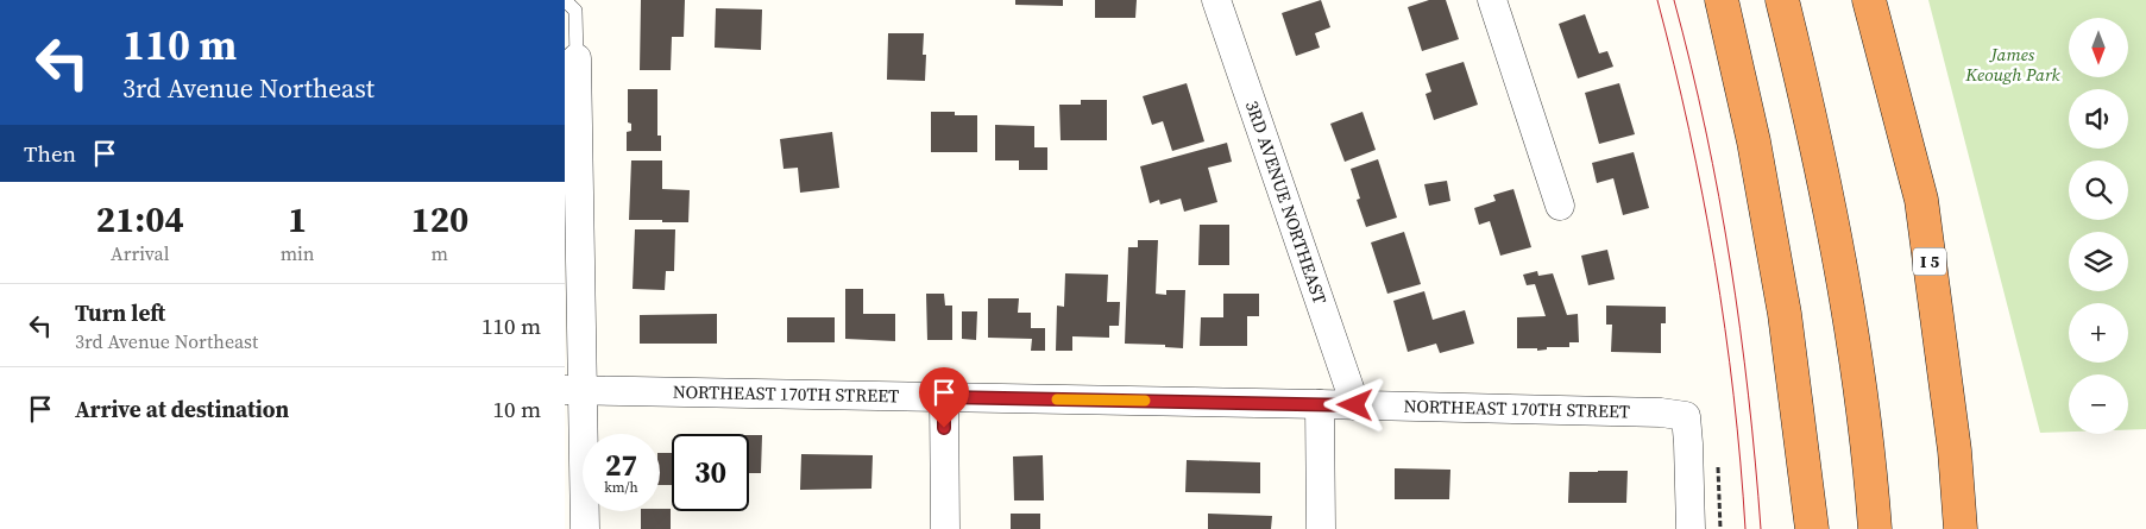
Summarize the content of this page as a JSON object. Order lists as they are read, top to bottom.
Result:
{
  "streets": {
    "highway": ["I 5"],
    "street": ["3RD AVENUE NORTHEAST", "NORTHEAST 170TH STREET"]
  },
  "crossings": [
    ["3RD AVENUE NORTHEAST", "NORTHEAST 170TH STREET"]
  ],
  "parks": ["James Keough Park"],
  "north": "bottom",
  "page": {
    "turn": ["110 m", "3rd Avenue Northeast"],
    "map_buttons": ["+", "−"],
    "then": "Then",
    "eta": [
      "21:04",
      "Arrival",
      "1",
      "min",
      "120",
      "m"
    ],
    "list": [
      {
        "name": "Turn left",
        "note": "3rd Avenue Northeast",
        "value": "110 m"
      },
      {
        "name": "Arrive at destination",
        "value": "10 m"
      }
    ],
    "speed": "27 km/h",
    "limit": "30"
  }
}
